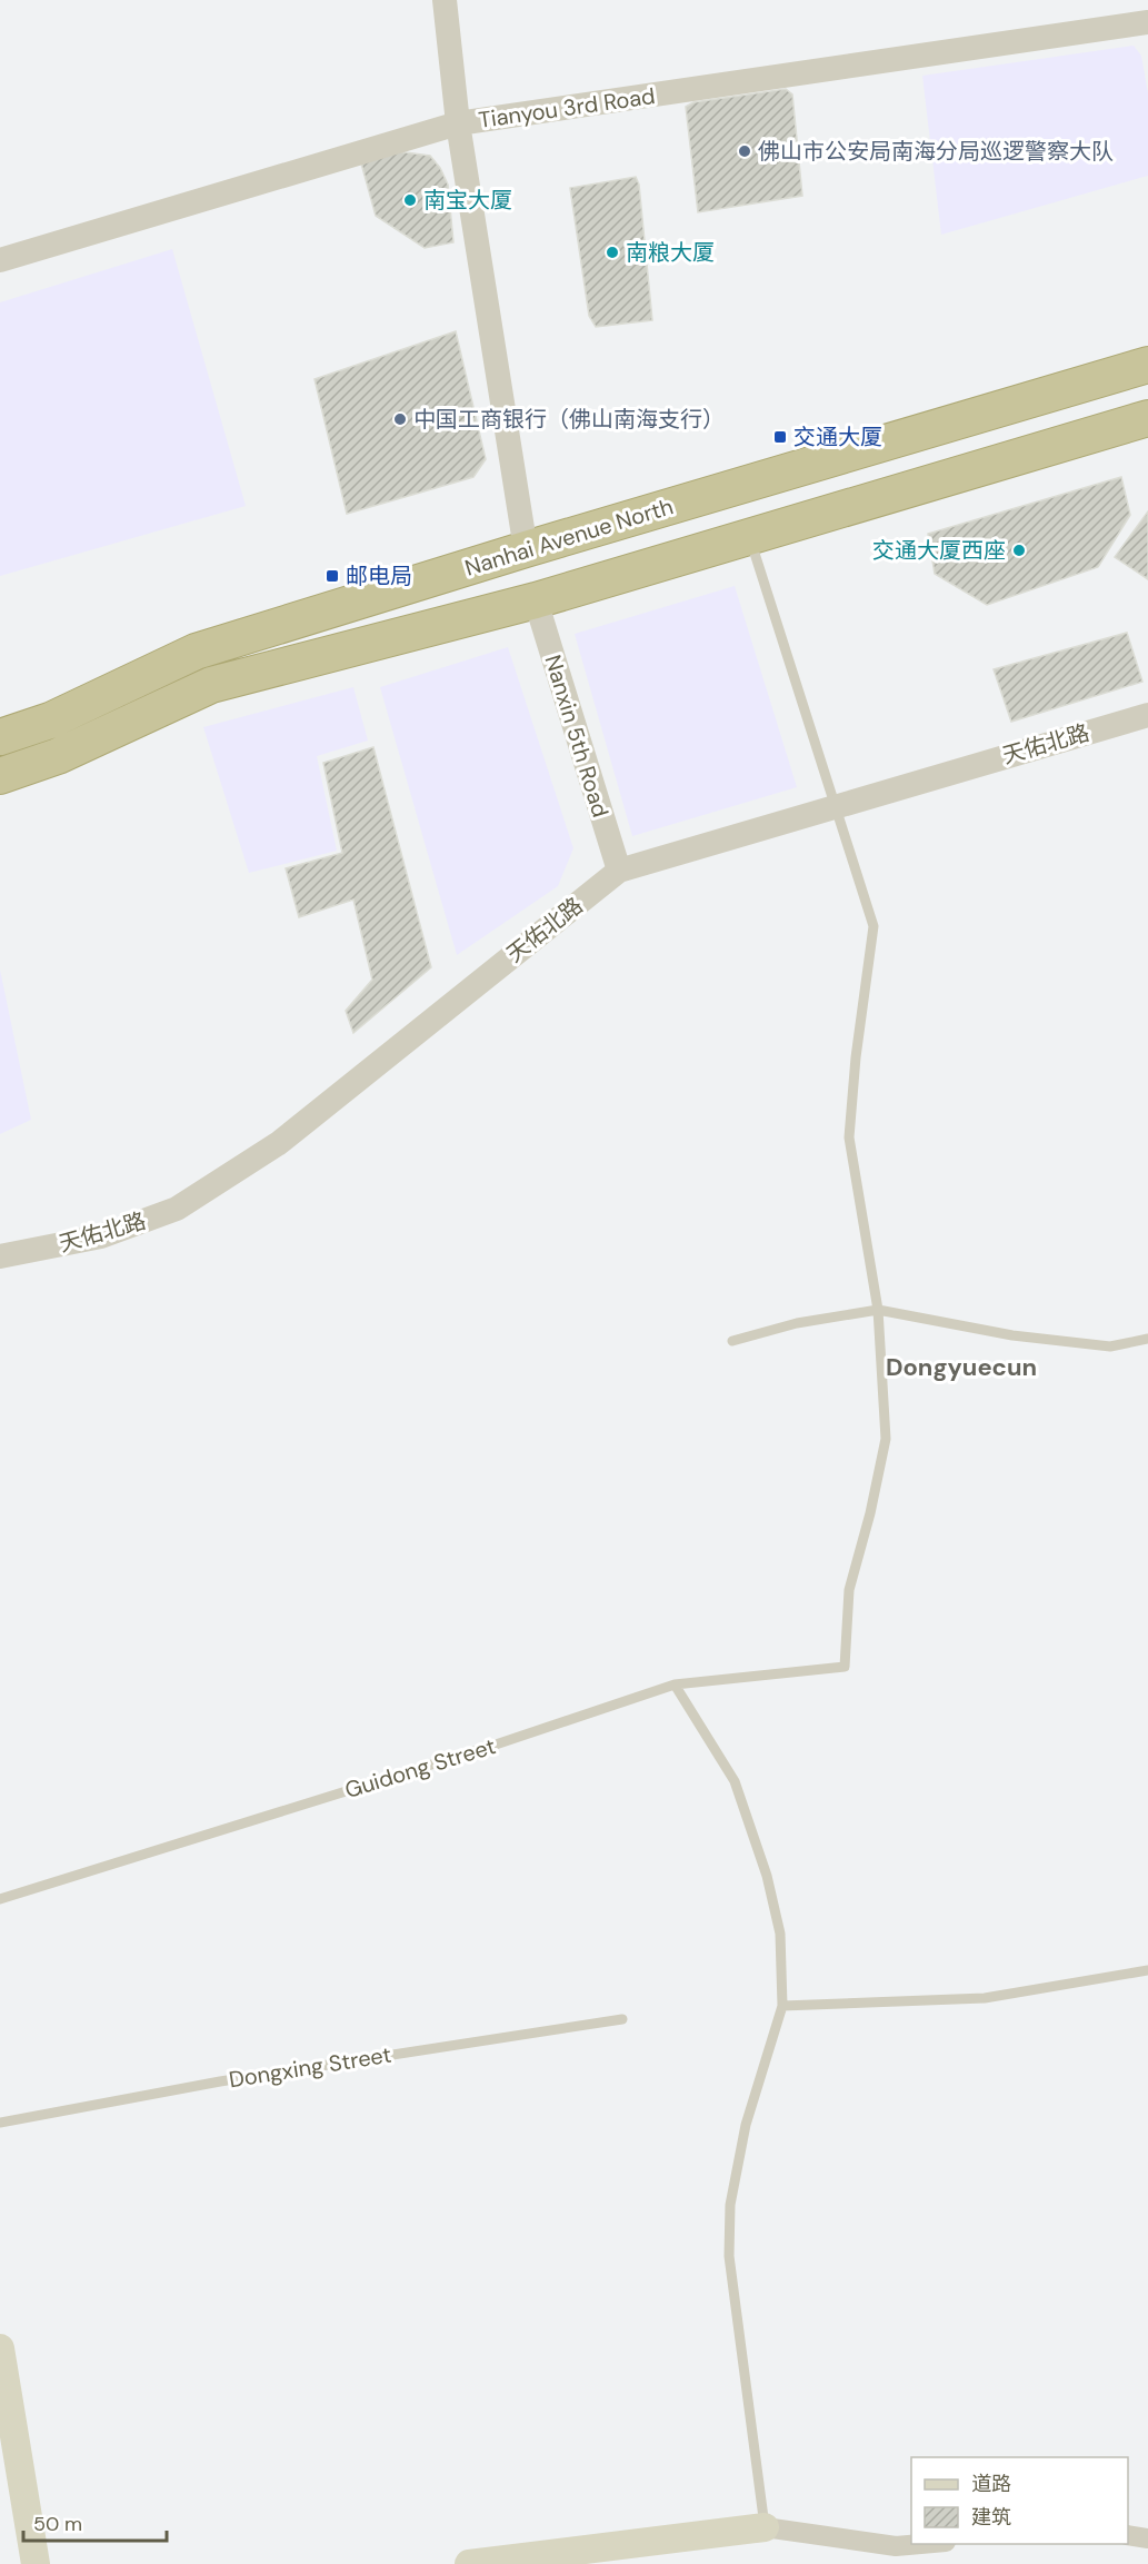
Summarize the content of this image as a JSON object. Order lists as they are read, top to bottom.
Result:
{
  "streets": {
    "highway": ["Nanhai Avenue North"],
    "street": ["Tianyou 3rd Road", "Nanxin 5th Road", "天佑北路"],
    "lane": ["Guidong Street", "Dongxing Street"]
  },
  "crossings": [
    ["Nanxin 5th Road", "天佑北路"]
  ],
  "districts": ["Dongyuecun"],
  "places": {
    "other": [
      "佛山市公安局南海分局巡逻警察大队",
      "南宝大厦",
      "南粮大厦",
      "中国工商银行（佛山南海支行）",
      "交通大厦西座"
    ],
    "transit": ["交通大厦", "邮电局"]
  },
  "legend": ["道路", "建筑"],
  "scale_bar": "50 m"
}
